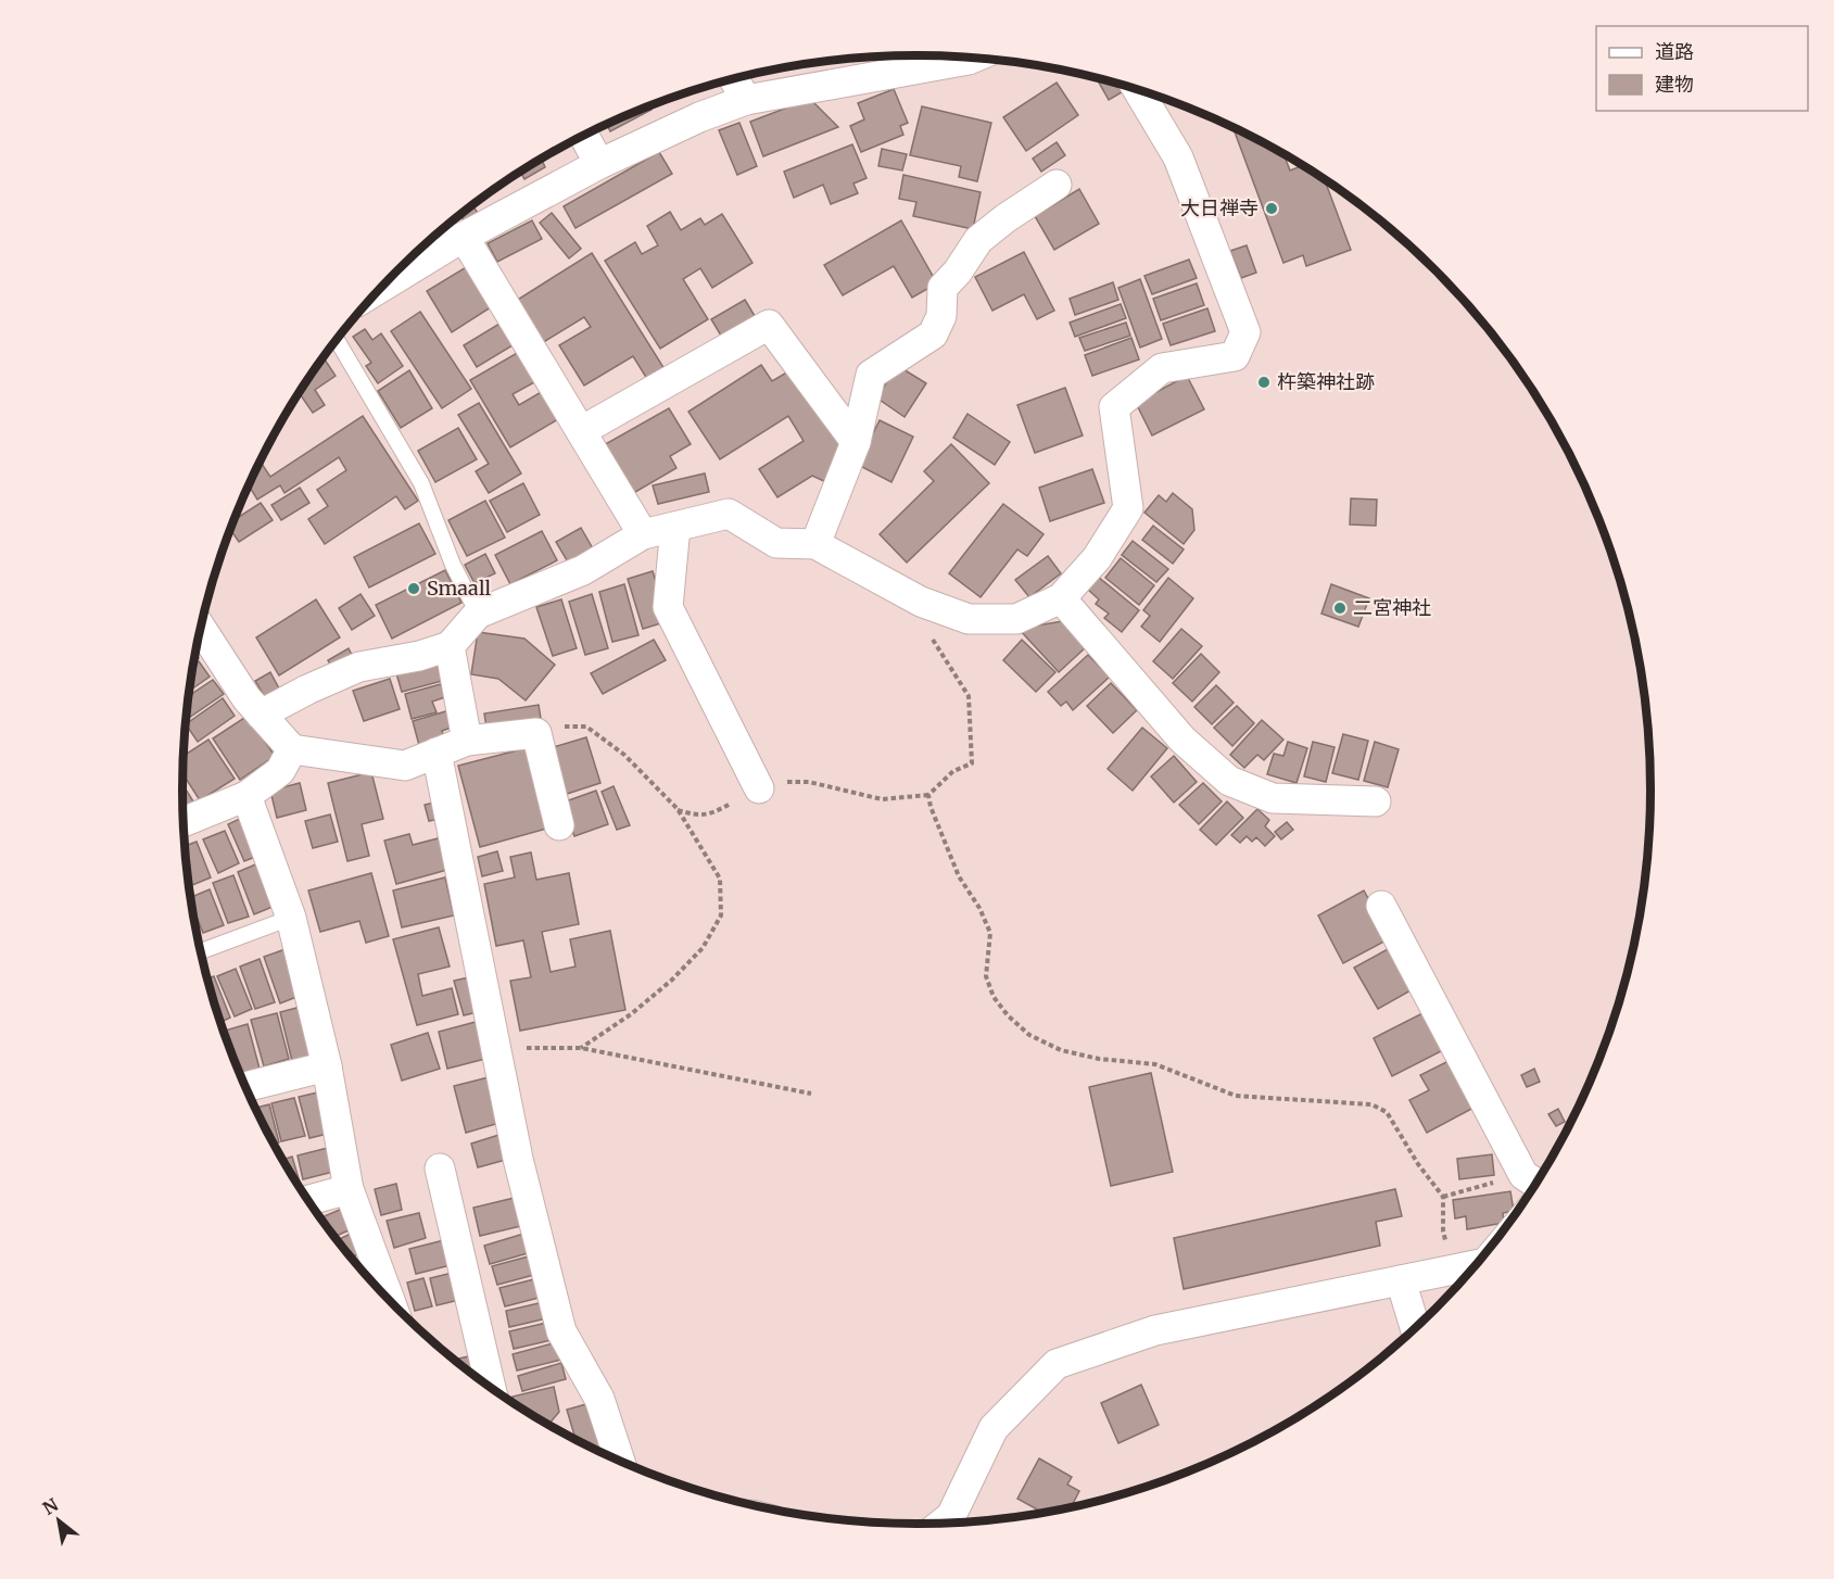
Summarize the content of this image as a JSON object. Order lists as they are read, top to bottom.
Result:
{
  "places": [
    "大日禅寺",
    "杵築神社跡",
    "Smaall",
    "二宮神社"
  ],
  "legend": ["道路", "建物"],
  "north": "top left"
}
